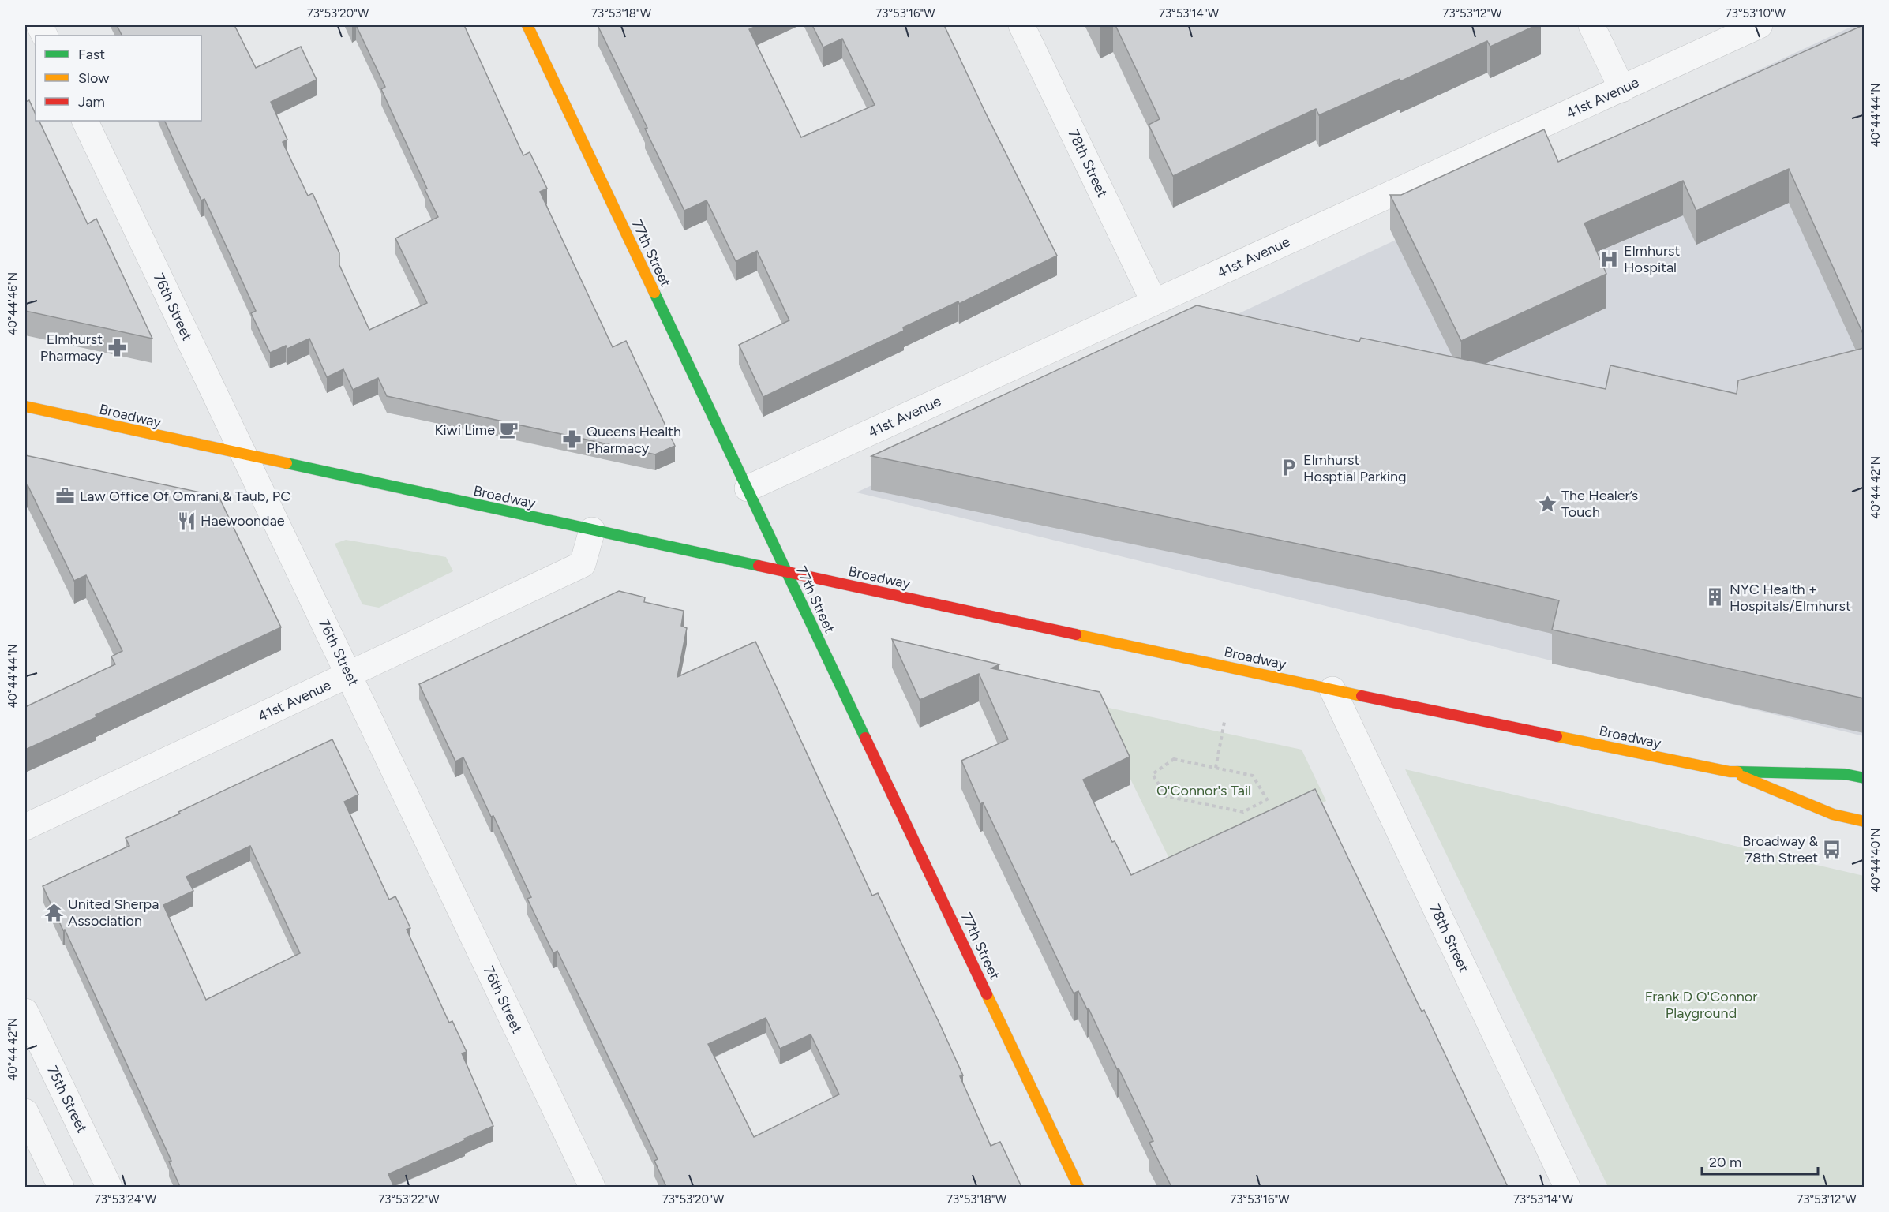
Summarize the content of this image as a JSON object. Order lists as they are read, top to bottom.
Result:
{
  "streets": {
    "main road": ["77th Street", "Broadway"],
    "street": [
      "41st Avenue",
      "78th Street",
      "76th Street",
      "75th Street"
    ]
  },
  "crossings": [
    ["41st Avenue", "78th Street"],
    ["41st Avenue", "77th Street"],
    ["41st Avenue", "76th Street"],
    ["41st Avenue", "Broadway"],
    ["78th Street", "Broadway"],
    ["77th Street", "Broadway"],
    ["76th Street", "Broadway"]
  ],
  "parks": ["O'Connor's Tail", "Frank D O'Connor Playground"],
  "places": {
    "hospital": ["Elmhurst Hospital"],
    "pharmacy": ["Elmhurst Pharmacy", "Queens Health Pharmacy"],
    "cafe": ["Kiwi Lime"],
    "parking": ["Elmhurst Hosptial Parking"],
    "office": ["Law Office Of Omrani & Taub, PC"],
    "place": ["The Healer’s Touch"],
    "restaurant": ["Haewoondae"],
    "building": ["NYC Health + Hospitals/Elmhurst"],
    "bus stop": ["Broadway & 78th Street"],
    "temple": ["United Sherpa Association"]
  },
  "legend": ["Fast", "Slow", "Jam"],
  "scale_bar": "20 m",
  "coordinates": [
    "73°53'20\"W",
    "73°53'18\"W",
    "73°53'16\"W",
    "73°53'14\"W",
    "73°53'12\"W",
    "73°53'10\"W",
    "40°44'44\"N",
    "40°44'46\"N",
    "40°44'42\"N",
    "40°44'40\"N",
    "73°53'24\"W",
    "73°53'22\"W"
  ]
}
